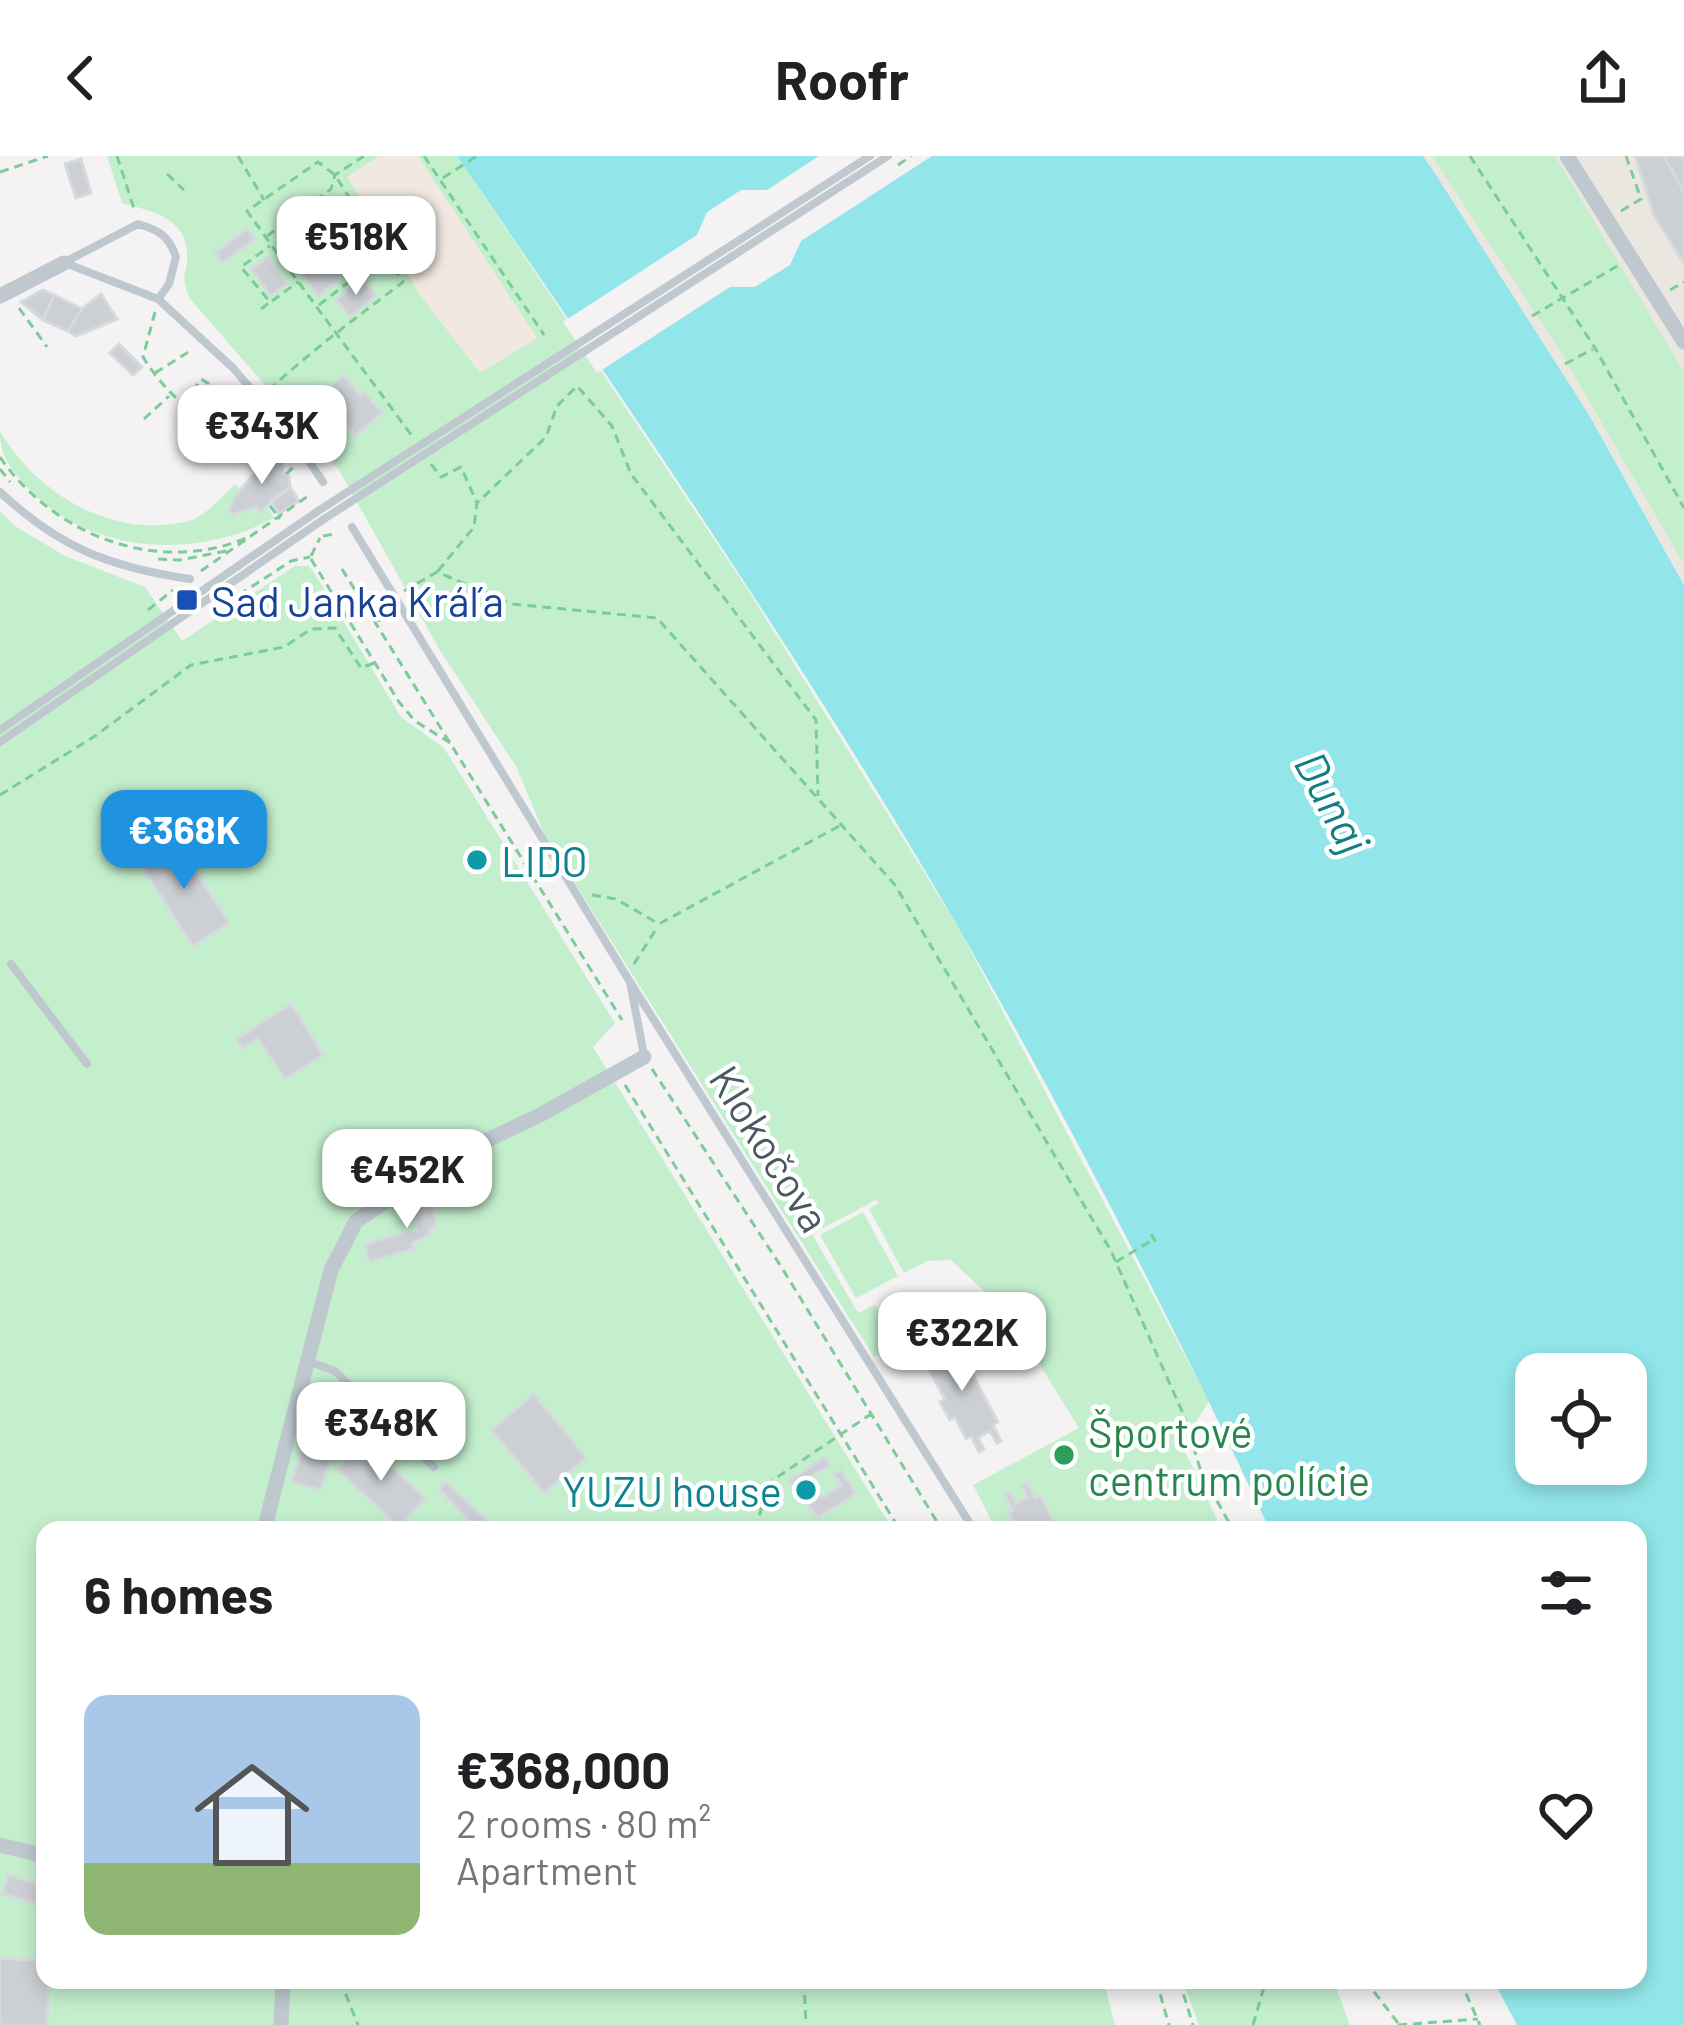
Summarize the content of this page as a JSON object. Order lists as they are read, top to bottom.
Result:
{
  "streets": {
    "lane": ["Klokočova"]
  },
  "water": ["Dunaj"],
  "places": {
    "transit": ["Sad Janka Kráľa"],
    "other": ["LIDO", "Športové centrum polície", "YUZU house"]
  },
  "page": {
    "header": "Roofr",
    "price": [
      "€518K",
      "€343K",
      "€368K",
      "€452K",
      "€322K",
      "€348K"
    ],
    "heading": "6 homes",
    "list": [
      {
        "name": "€368,000",
        "note": "2 rooms · 80 m² · Apartment"
      }
    ]
  }
}
